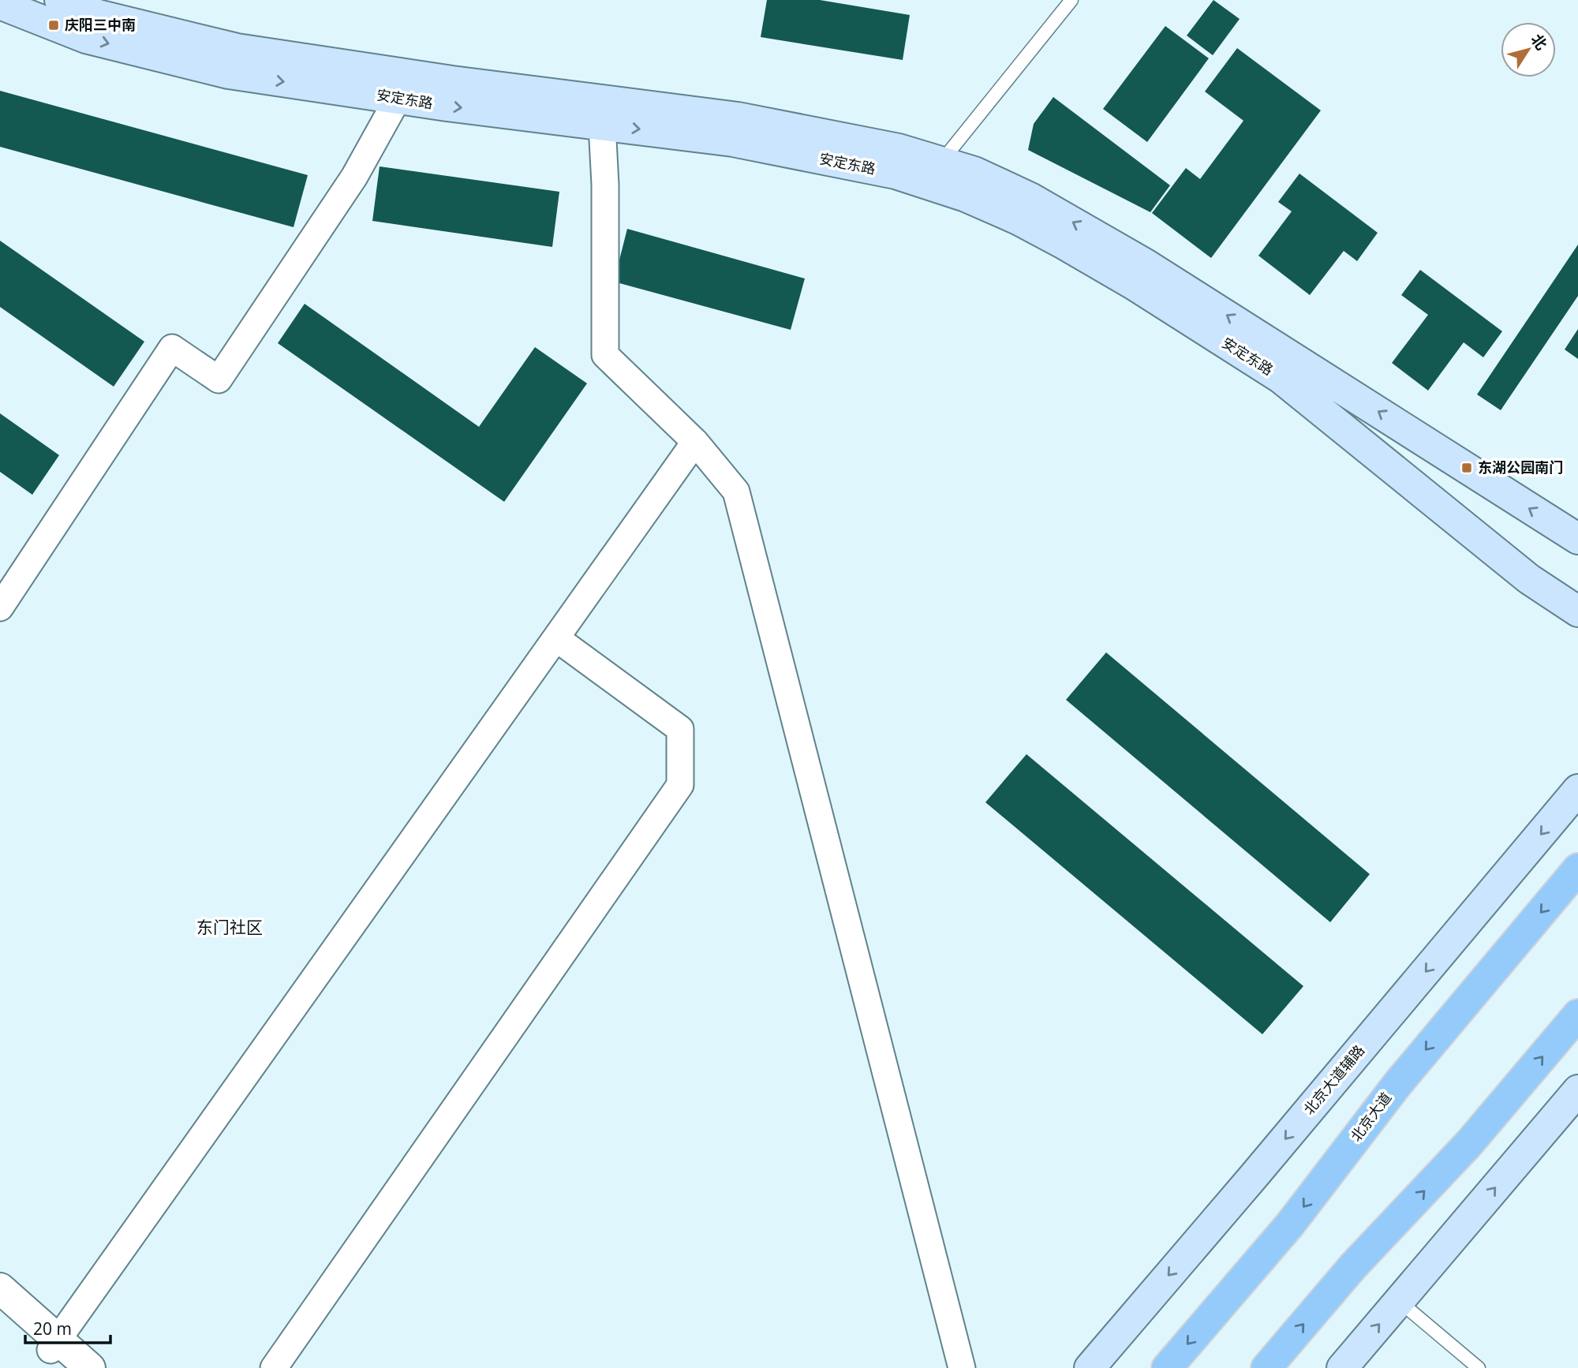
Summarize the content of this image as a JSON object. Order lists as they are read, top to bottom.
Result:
{
  "streets": {
    "main road": ["安定东路", "北京大道辅路", "北京大道"]
  },
  "districts": ["东门社区"],
  "places": {
    "transit": ["庆阳三中南", "东湖公园南门"]
  },
  "scale_bar": "20 m",
  "north": "top right"
}
